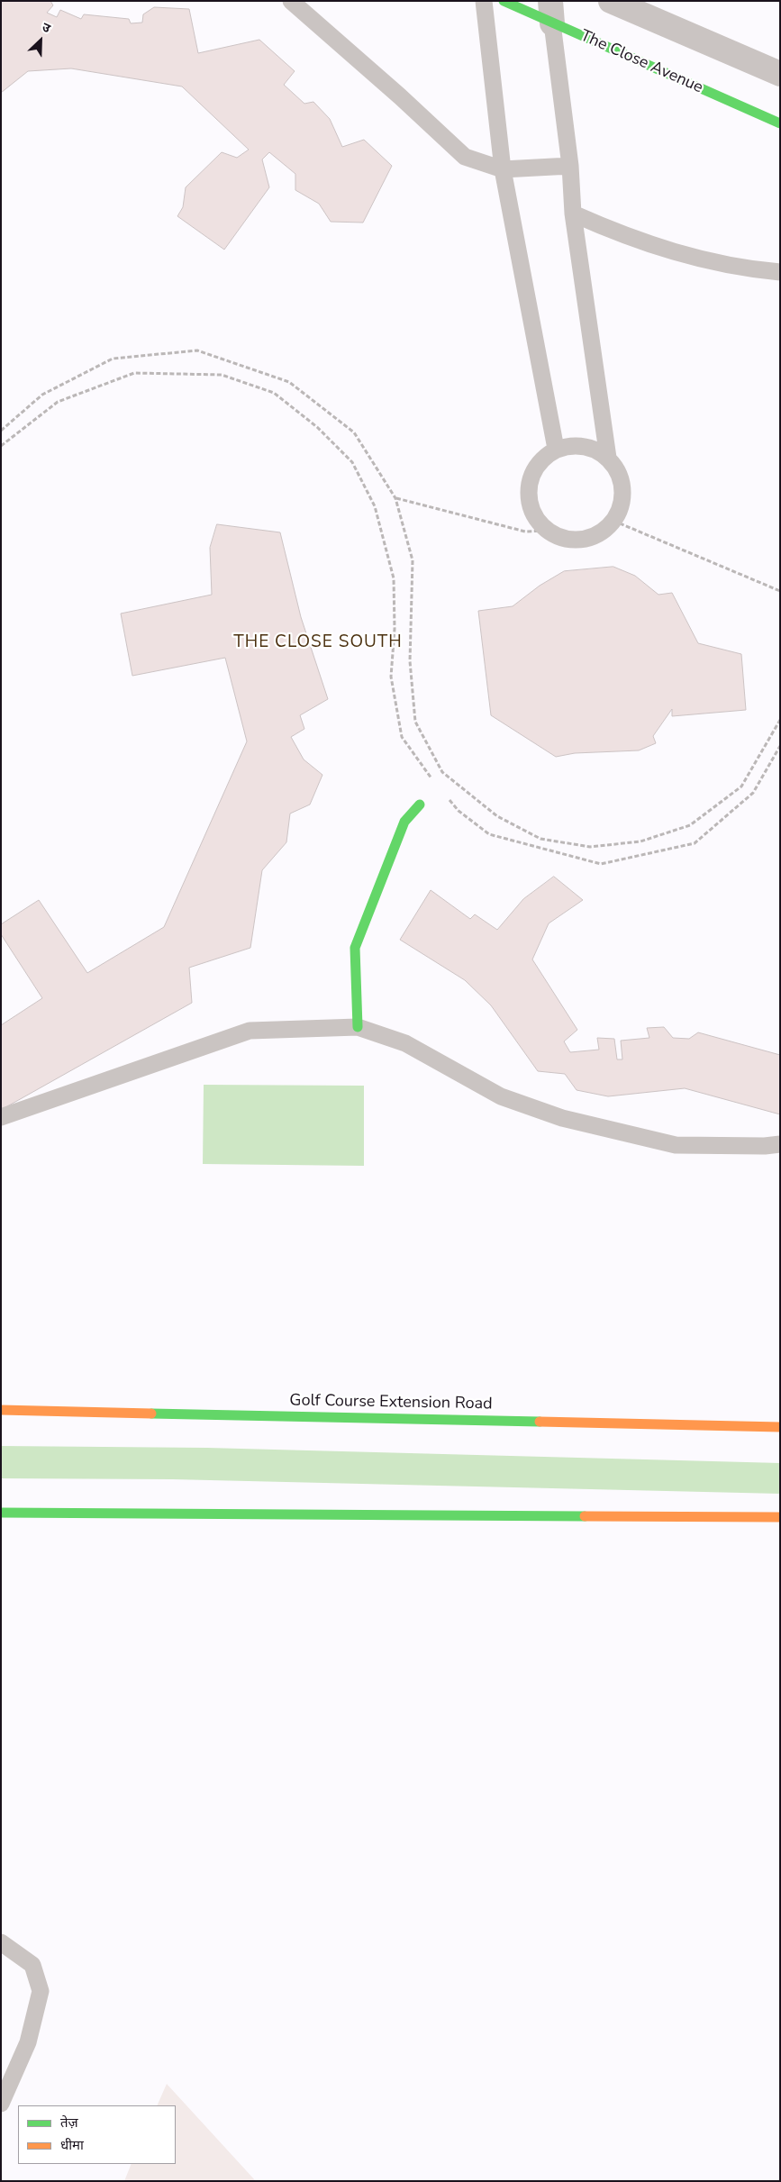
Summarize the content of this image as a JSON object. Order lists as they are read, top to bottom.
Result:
{
  "streets": {
    "main road": ["The Close Avenue", "Golf Course Extension Road"]
  },
  "districts": ["THE CLOSE SOUTH"],
  "legend": ["तेज़", "धीमा"],
  "north": "top right"
}
